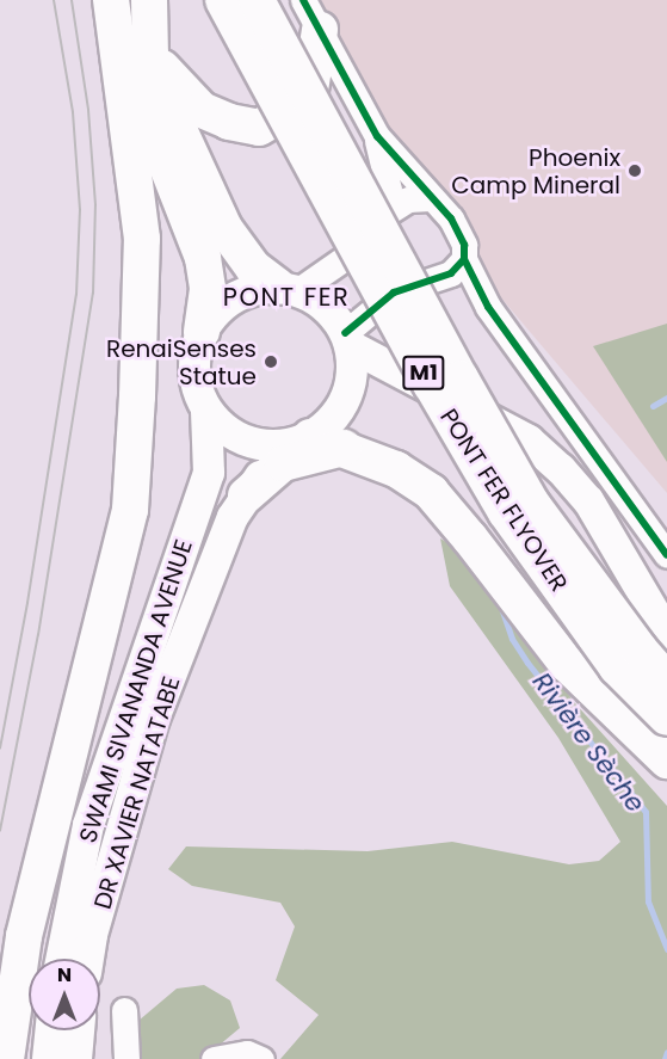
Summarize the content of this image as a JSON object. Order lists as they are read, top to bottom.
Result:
{
  "streets": {
    "highway": ["M1", "PONT FER FLYOVER"],
    "main road": ["SWAMI SIVANANDA AVENUE", "DR XAVIER NATATABE"]
  },
  "crossings": [
    ["SWAMI SIVANANDA AVENUE", "DR XAVIER NATATABE"]
  ],
  "districts": ["PONT FER"],
  "water": ["Rivière Sèche"],
  "places": ["Phoenix Camp Mineral", "RenaiSenses Statue"],
  "north": "top"
}
